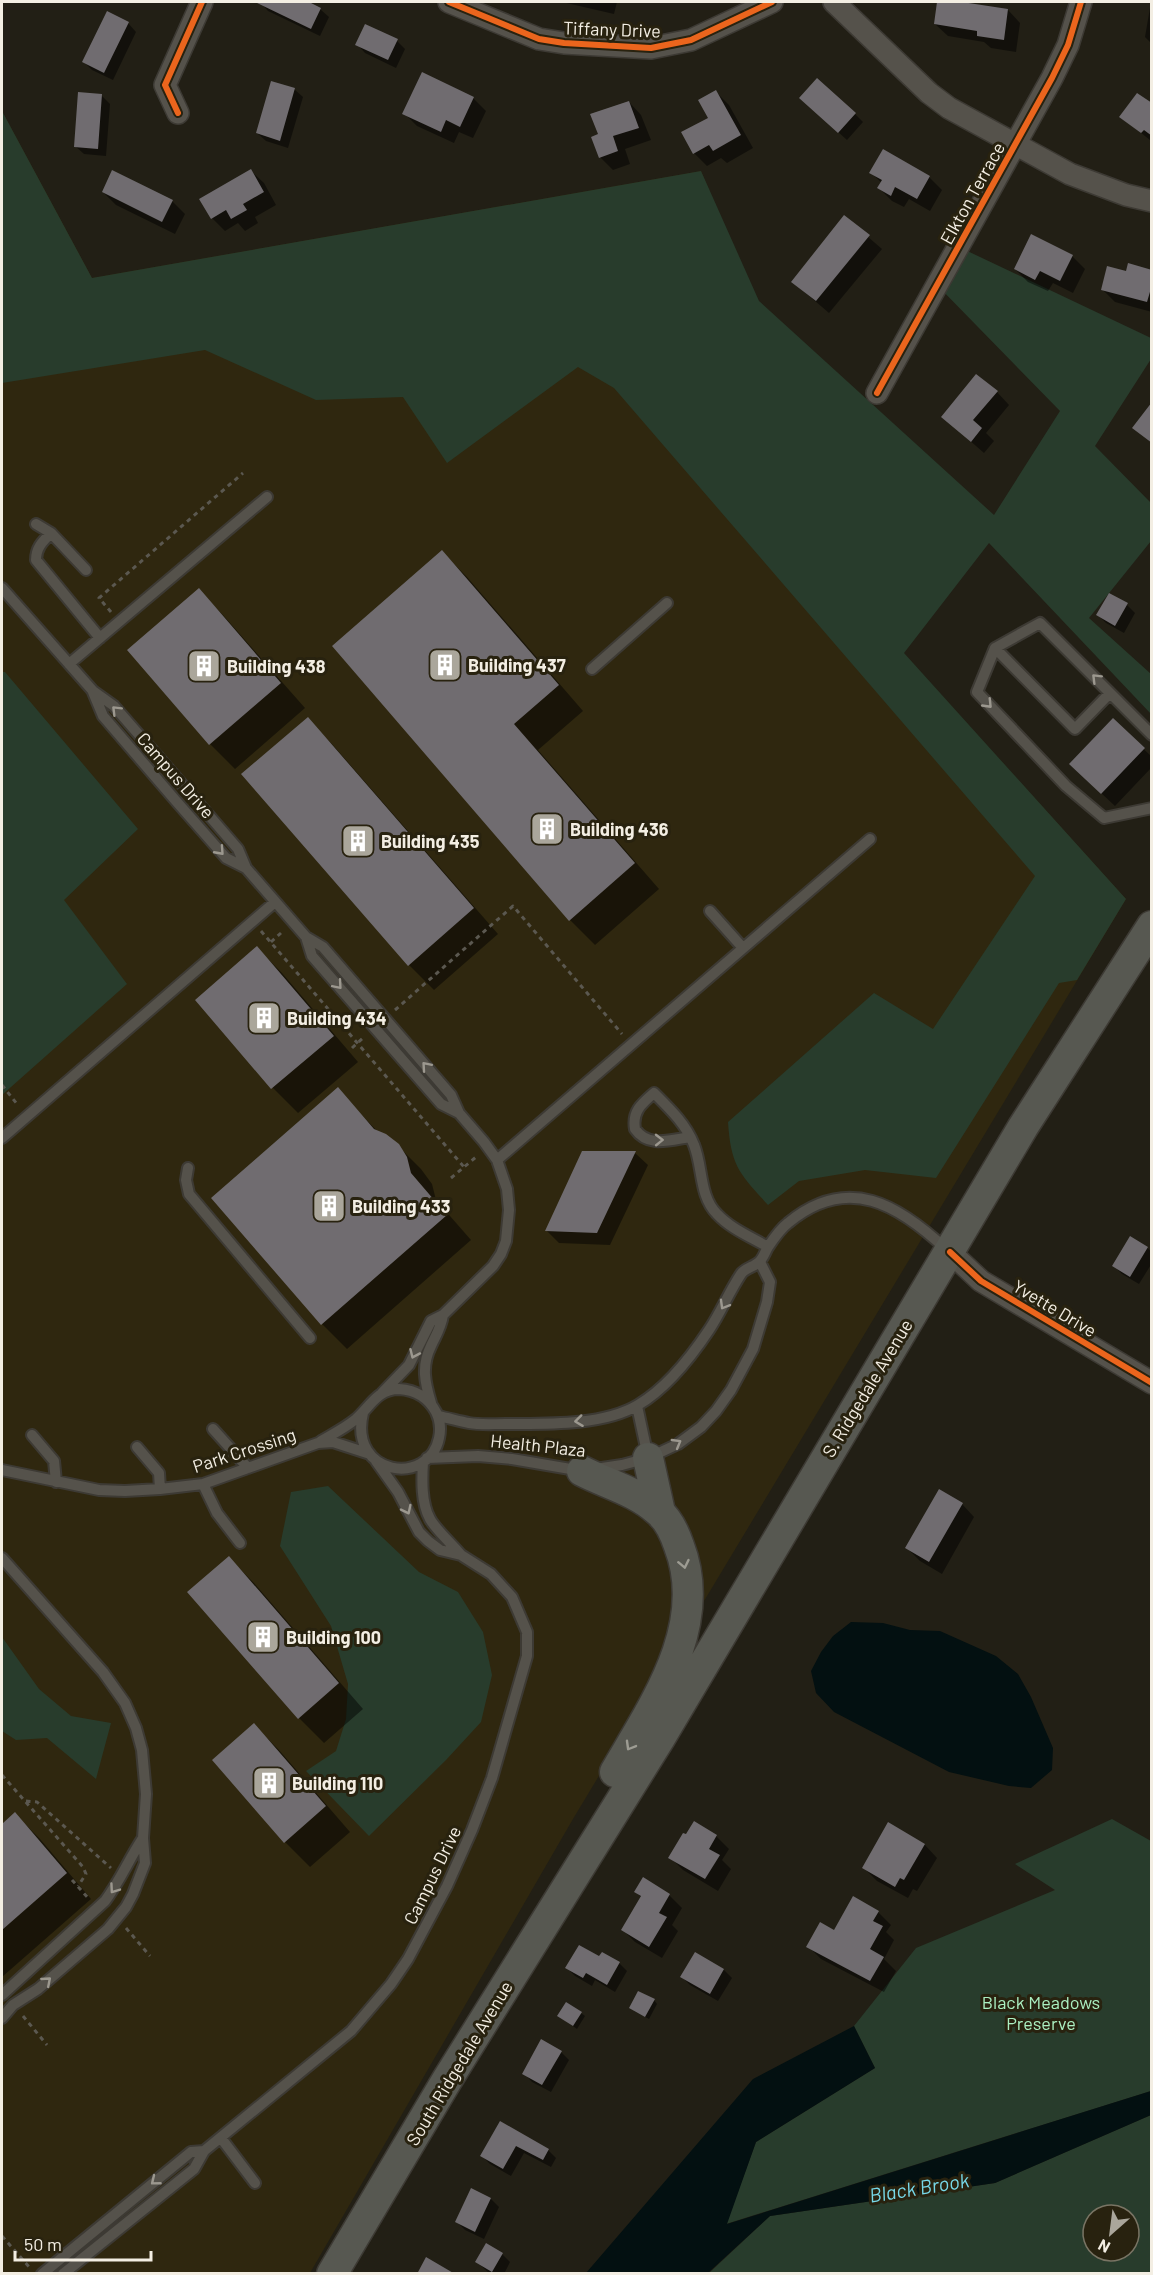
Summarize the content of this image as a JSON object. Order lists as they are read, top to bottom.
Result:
{
  "streets": {
    "main road": ["S. Ridgedale Avenue", "South Ridgedale Avenue"],
    "street": ["Tiffany Drive", "Elkton Terrace", "Yvette Drive"],
    "lane": ["Campus Drive", "Health Plaza", "Park Crossing"]
  },
  "crossings": [
    ["Campus Drive", "Health Plaza"],
    ["Campus Drive", "Park Crossing"],
    ["Yvette Drive", "S. Ridgedale Avenue"],
    ["Yvette Drive", "Health Plaza"],
    ["S. Ridgedale Avenue", "Health Plaza"],
    ["S. Ridgedale Avenue", "South Ridgedale Avenue"],
    ["Health Plaza", "Park Crossing"]
  ],
  "water": ["Black Brook"],
  "parks": ["Black Meadows Preserve"],
  "places": {
    "building": [
      "Building 437",
      "Building 438",
      "Building 436",
      "Building 435",
      "Building 434",
      "Building 433",
      "Building 100",
      "Building 110"
    ]
  },
  "scale_bar": "50 m",
  "north": "bottom left"
}
